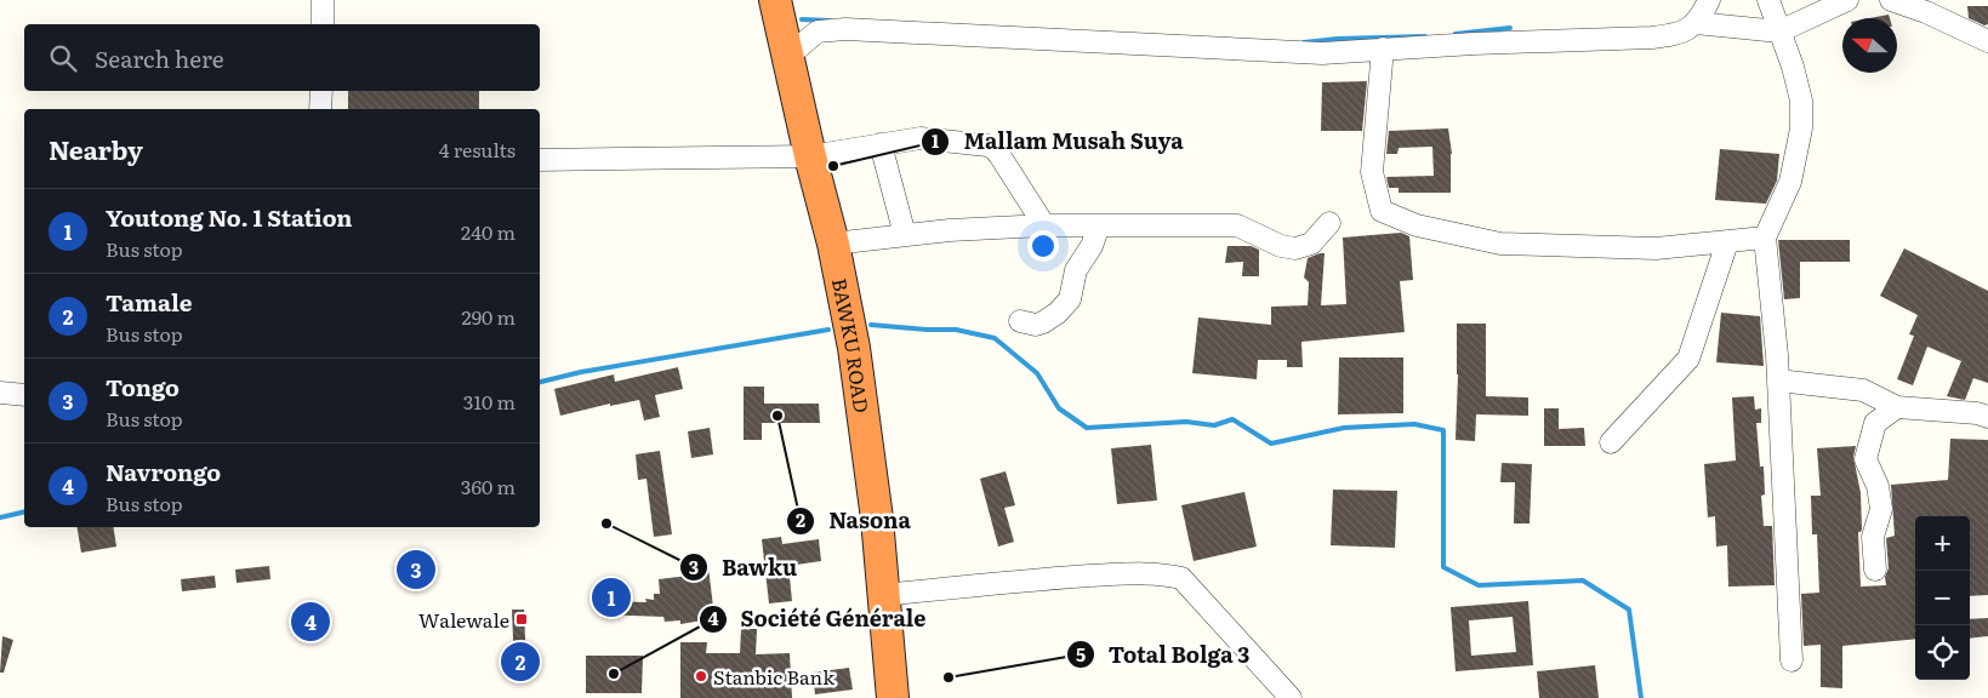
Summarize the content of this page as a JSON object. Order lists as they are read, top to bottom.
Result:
{
  "streets": {
    "highway": ["BAWKU ROAD"]
  },
  "places": {
    "other": [
      "Mallam Musah Suya",
      "Nasona",
      "Bawku",
      "Société Générale",
      "Stanbic Bank",
      "Total Bolga 3"
    ],
    "transit": ["Walewale"]
  },
  "north": "left",
  "page": {
    "search": "Search here",
    "heading": ["Nearby", "4 results"],
    "list": [
      {
        "mark": "1",
        "name": "Youtong No. 1 Station",
        "note": "Bus stop",
        "value": "240 m"
      },
      {
        "mark": "2",
        "name": "Tamale",
        "note": "Bus stop",
        "value": "290 m"
      },
      {
        "mark": "3",
        "name": "Tongo",
        "note": "Bus stop",
        "value": "310 m"
      },
      {
        "mark": "4",
        "name": "Navrongo",
        "note": "Bus stop",
        "value": "360 m"
      }
    ],
    "map_buttons": ["+", "−"],
    "pins": [
      "3",
      "1",
      "4",
      "2"
    ]
  }
}
